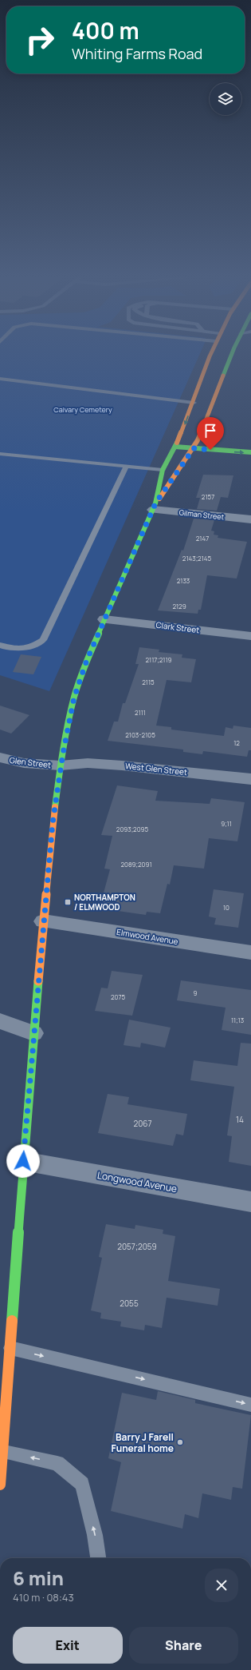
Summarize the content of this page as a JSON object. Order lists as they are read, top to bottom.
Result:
{
  "streets": {
    "street": [
      "Gilman Street",
      "Clark Street",
      "Glen Street",
      "West Glen Street",
      "Elmwood Avenue",
      "Longwood Avenue"
    ]
  },
  "crossings": [
    ["Glen Street", "West Glen Street"]
  ],
  "parks": ["Calvary Cemetery"],
  "places": {
    "transit": ["NORTHAMPTON / ELMWOOD"],
    "other": ["Barry J Farell Funeral home"]
  },
  "house_numbers": [
    "2157",
    "2147",
    "2143;2145",
    "2133",
    "2129",
    "2117;2119",
    "2115",
    "2111",
    "2103-2105",
    "12",
    "9;11",
    "2093;2095",
    "2089;2091",
    "10",
    "9",
    "2075",
    "11;13",
    "14",
    "2067",
    "2057;2059",
    "2055"
  ],
  "page": {
    "turn": ["400 m", "Whiting Farms Road"],
    "heading": ["6 min", "410 m · 08:43"],
    "buttons": ["Exit", "Share"]
  }
}
